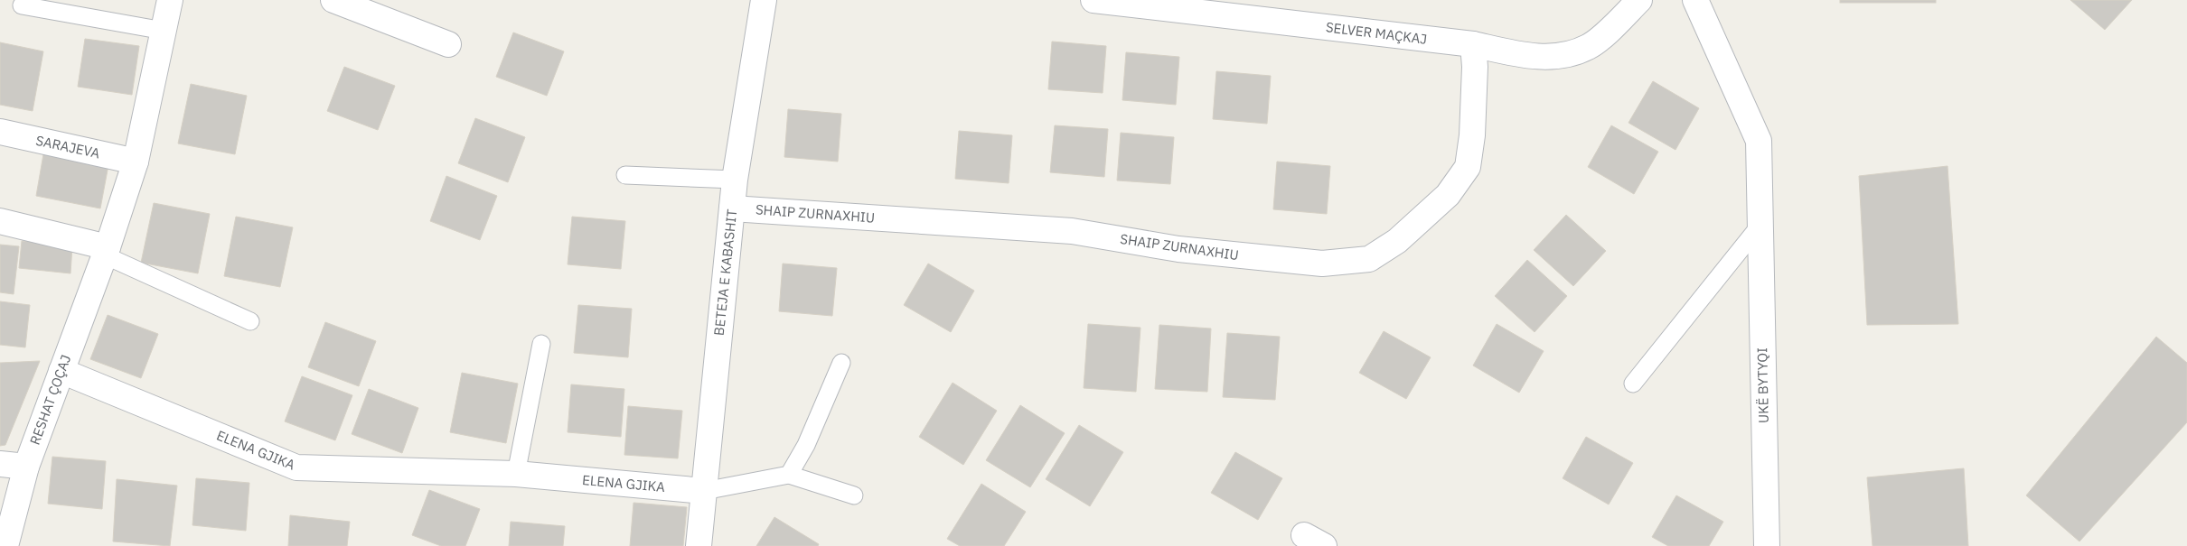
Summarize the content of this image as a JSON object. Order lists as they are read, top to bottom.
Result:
{
  "streets": {
    "street": [
      "SELVER MAÇKAJ",
      "SARAJEVA",
      "SHAIP ZURNAXHIU",
      "BETEJA E KABASHIT",
      "UKË BYTYQI",
      "RESHAT ÇOÇAJ",
      "ELENA GJIKA"
    ]
  },
  "crossings": [
    ["SELVER MAÇKAJ", "SHAIP ZURNAXHIU"],
    ["SARAJEVA", "RESHAT ÇOÇAJ"],
    ["SHAIP ZURNAXHIU", "BETEJA E KABASHIT"],
    ["BETEJA E KABASHIT", "ELENA GJIKA"],
    ["RESHAT ÇOÇAJ", "ELENA GJIKA"]
  ]
}
